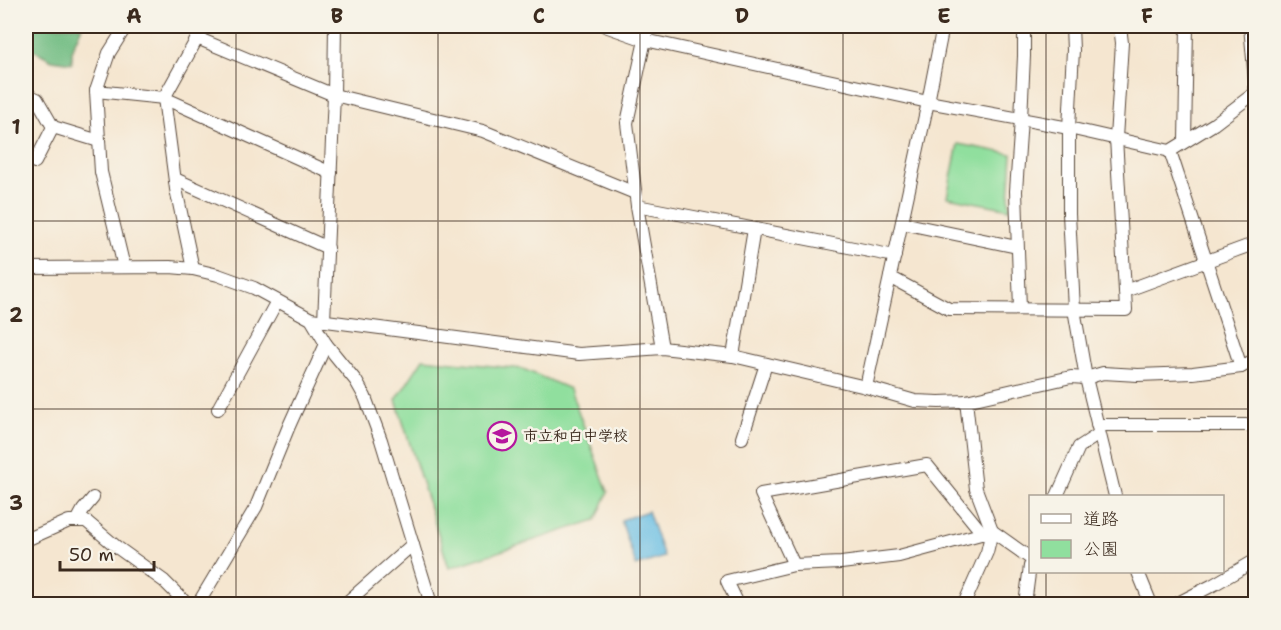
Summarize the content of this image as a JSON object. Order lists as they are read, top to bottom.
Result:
{
  "places": {
    "school or university": ["市立和白中学校"]
  },
  "legend": ["道路", "公園"],
  "scale_bar": "50 m",
  "grid": {
    "columns": [
      "A",
      "B",
      "C",
      "D",
      "E",
      "F"
    ],
    "rows": ["1", "2", "3"]
  }
}
